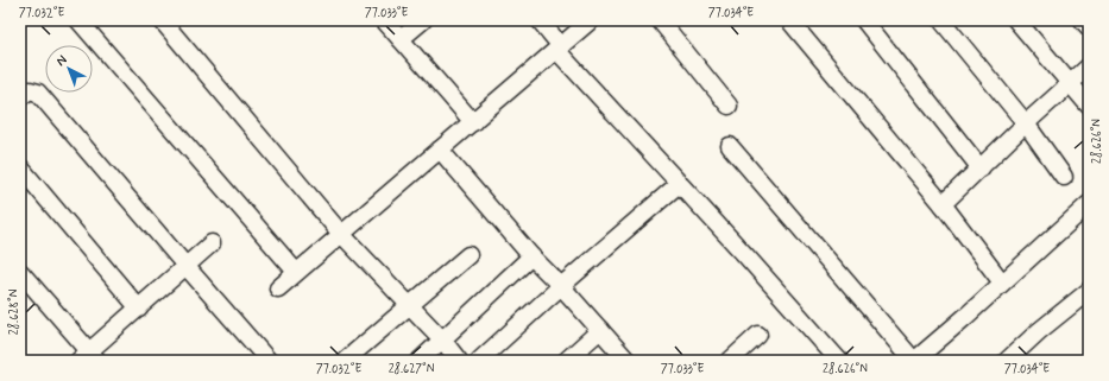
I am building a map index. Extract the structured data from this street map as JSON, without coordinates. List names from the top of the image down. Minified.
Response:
{"north":"top left","coordinates":["77.032°E","77.033°E","77.034°E","28.626°N","28.628°N","28.627°N"]}
